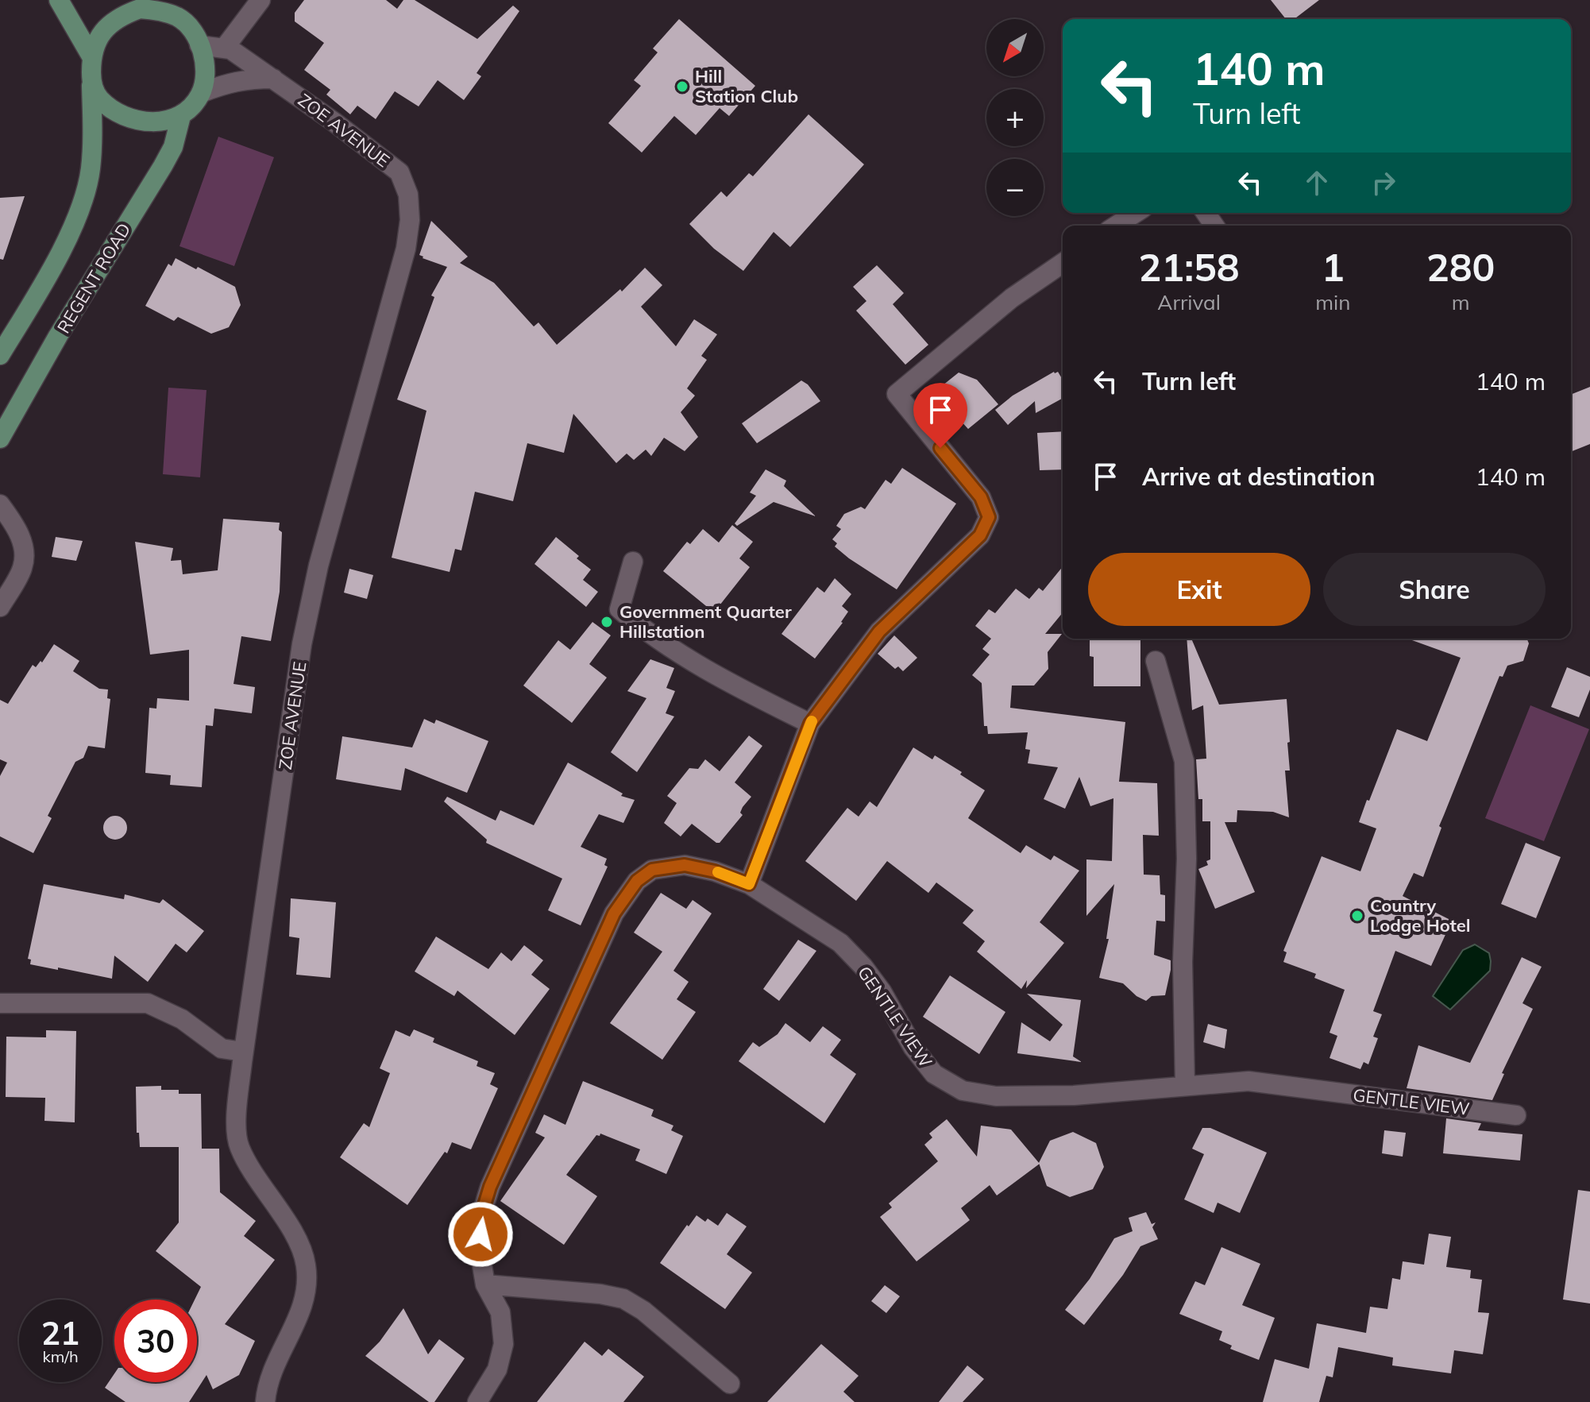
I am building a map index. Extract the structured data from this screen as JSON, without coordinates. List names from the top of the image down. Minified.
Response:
{"streets":{"main road":["REGENT ROAD"],"street":["ZOE AVENUE","GENTLE VIEW"]},"crossings":[["ZOE AVENUE","REGENT ROAD"]],"places":["Hill Station Club","Government Quarter Hillstation","Country Lodge Hotel"],"north":"bottom left","page":{"map_buttons":["+","−"],"turn":["140 m","Turn left"],"eta":["21:58","Arrival","1","min","280","m"],"list":[{"name":"Turn left","value":"140 m"},{"name":"Arrive at destination","value":"140 m"}],"buttons":["Exit","Share"],"speed":"21 km/h","limit":"30"}}
